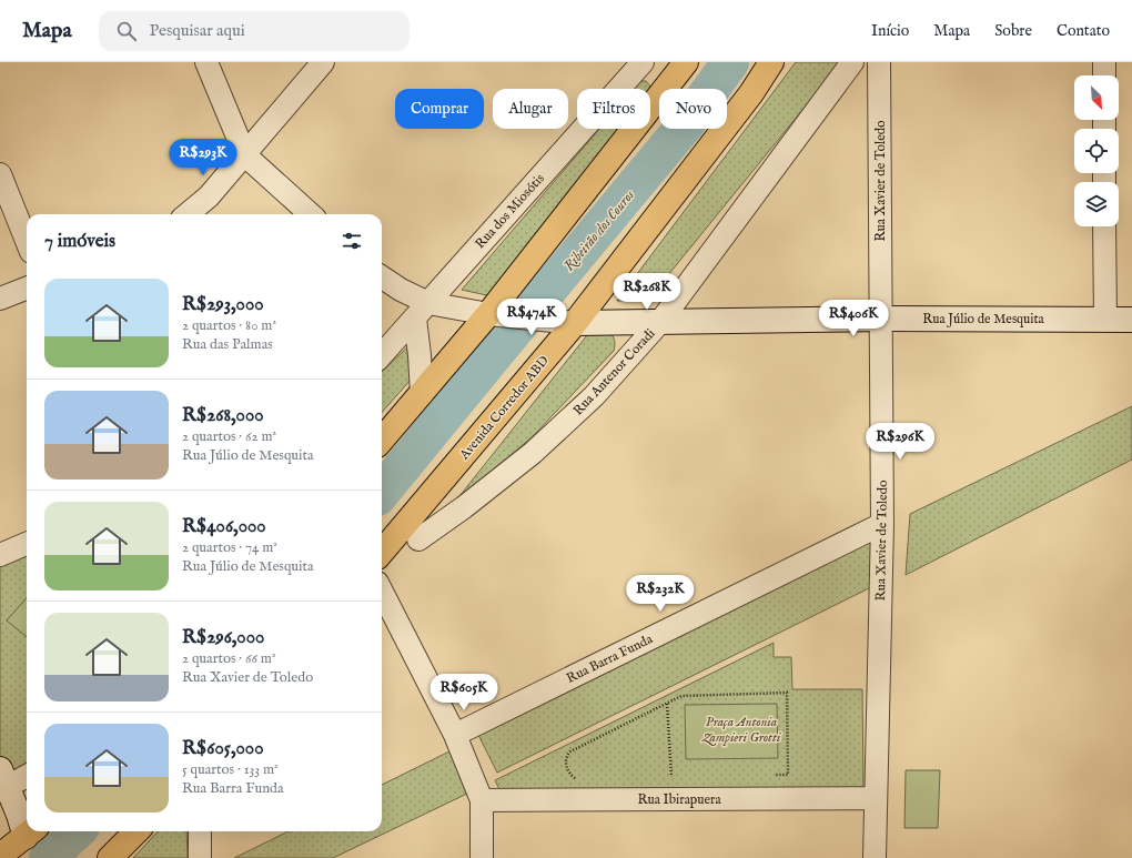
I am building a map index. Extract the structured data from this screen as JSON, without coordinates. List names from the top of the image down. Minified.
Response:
{"streets":{"highway":["Avenida Corredor ABD"],"street":["Rua Xavier de Toledo","Rua dos Miosótis","Rua Júlio de Mesquita","Rua Antenor Coradi","Rua Barra Funda","Rua Ibirapuera"]},"crossings":[["Rua Xavier de Toledo","Rua Júlio de Mesquita"],["Rua Xavier de Toledo","Rua Barra Funda"],["Rua Xavier de Toledo","Rua Ibirapuera"],["Rua dos Miosótis","Rua Júlio de Mesquita"],["Rua Júlio de Mesquita","Rua Antenor Coradi"],["Rua Júlio de Mesquita","Avenida Corredor ABD"]],"water":["Ribeirão dos Couros"],"parks":["Praça Antonia Zampieri Grotti"],"north":"bottom right","page":{"header":"Mapa","search":"Pesquisar aqui","nav":["Início","Mapa","Sobre","Contato"],"chip":["Comprar","Alugar","Filtros","Novo"],"price":["R$293K","R$268K","R$474K","R$406K","R$296K","R$232K","R$605K"],"heading":"7 imóveis","list":[{"name":"R$293,000","note":"2 quartos · 80 m² · Rua das Palmas"},{"name":"R$268,000","note":"2 quartos · 62 m² · Rua Júlio de Mesquita"},{"name":"R$406,000","note":"2 quartos · 74 m² · Rua Júlio de Mesquita"},{"name":"R$296,000","note":"2 quartos · 66 m² · Rua Xavier de Toledo"},{"name":"R$605,000","note":"5 quartos · 133 m² · Rua Barra Funda"}]}}
